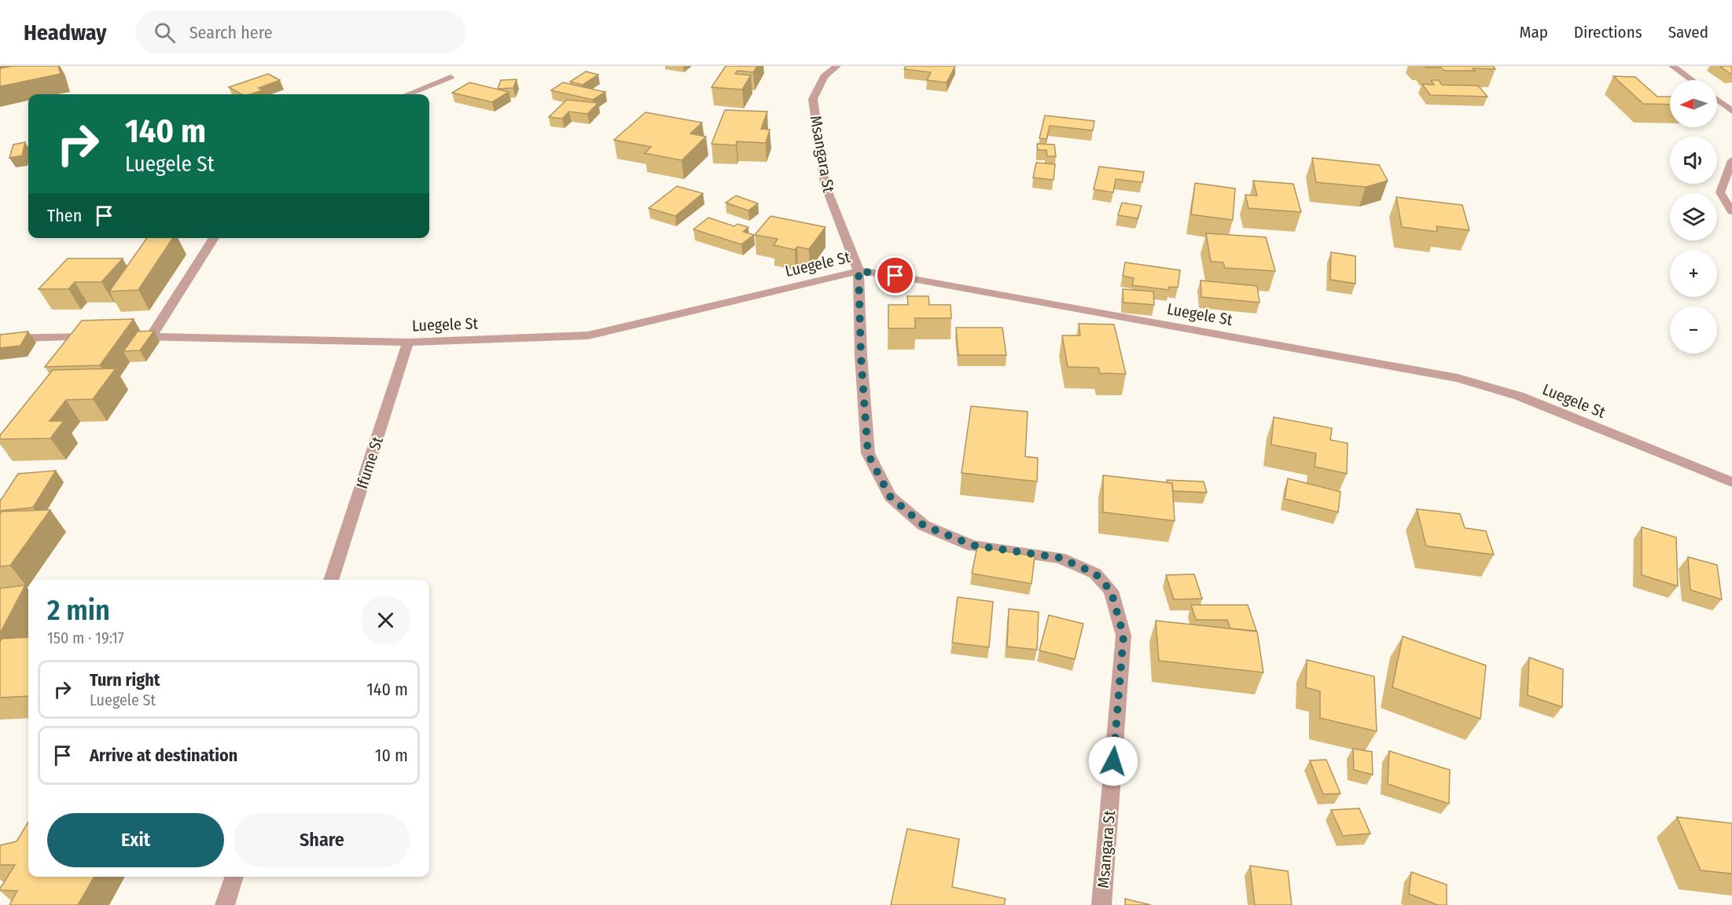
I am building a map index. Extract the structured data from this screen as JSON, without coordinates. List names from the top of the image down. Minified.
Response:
{"streets":{"street":["Msangara St","Luegele St","Ifume St"]},"crossings":[["Msangara St","Luegele St"],["Luegele St","Ifume St"]],"north":"left","page":{"header":"Headway","search":"Search here","nav":["Map","Directions","Saved"],"map_buttons":["+","−"],"turn":["140 m","Luegele St"],"then":"Then","heading":["2 min","150 m · 19:17"],"list":[{"name":"Turn right","note":"Luegele St","value":"140 m"},{"name":"Arrive at destination","value":"10 m"}],"buttons":["Exit","Share"]}}
